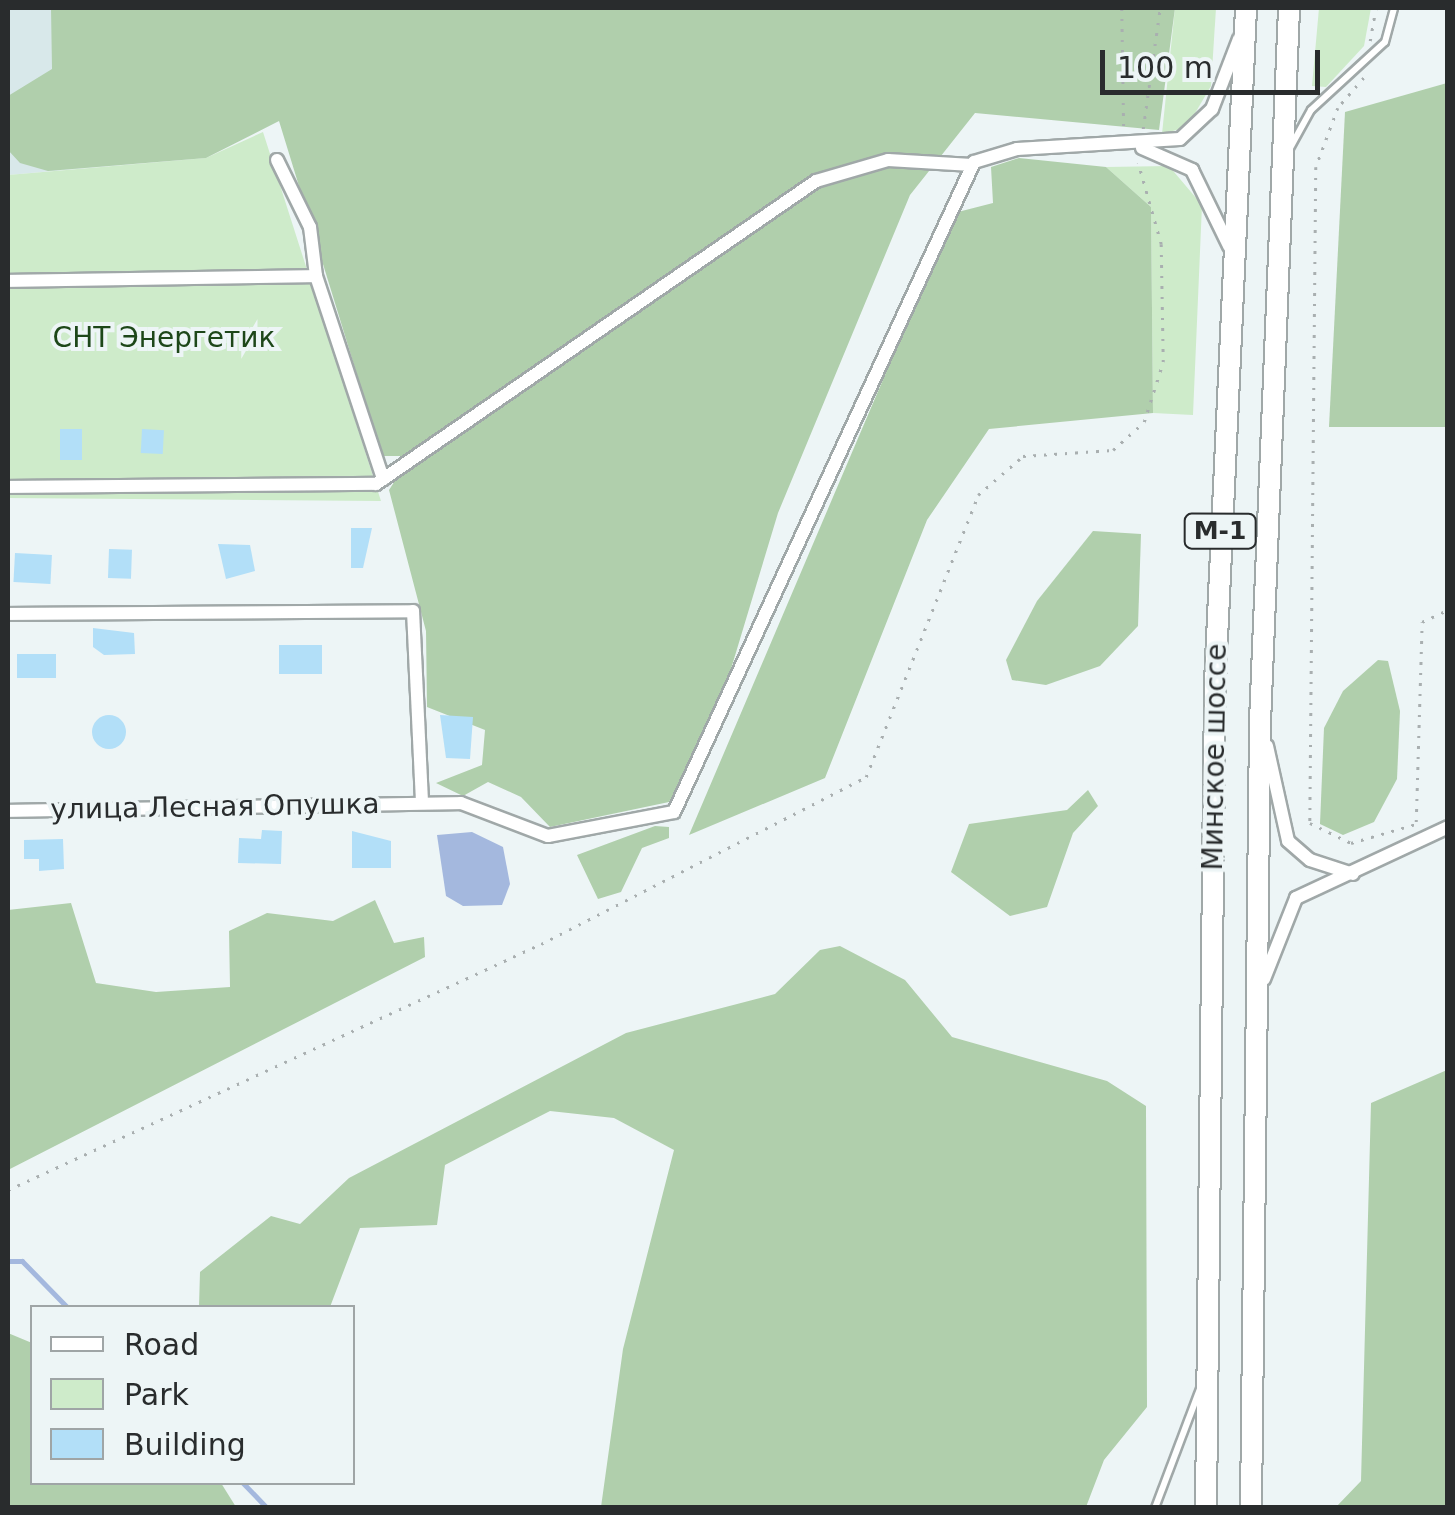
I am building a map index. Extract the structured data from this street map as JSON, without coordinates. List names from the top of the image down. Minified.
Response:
{"streets":{"highway":["М-1","Минское шоссе"],"street":["улица Лесная Опушка"]},"parks":["СНТ Энергетик"],"legend":["Road","Park","Building"],"scale_bar":"100 m"}
